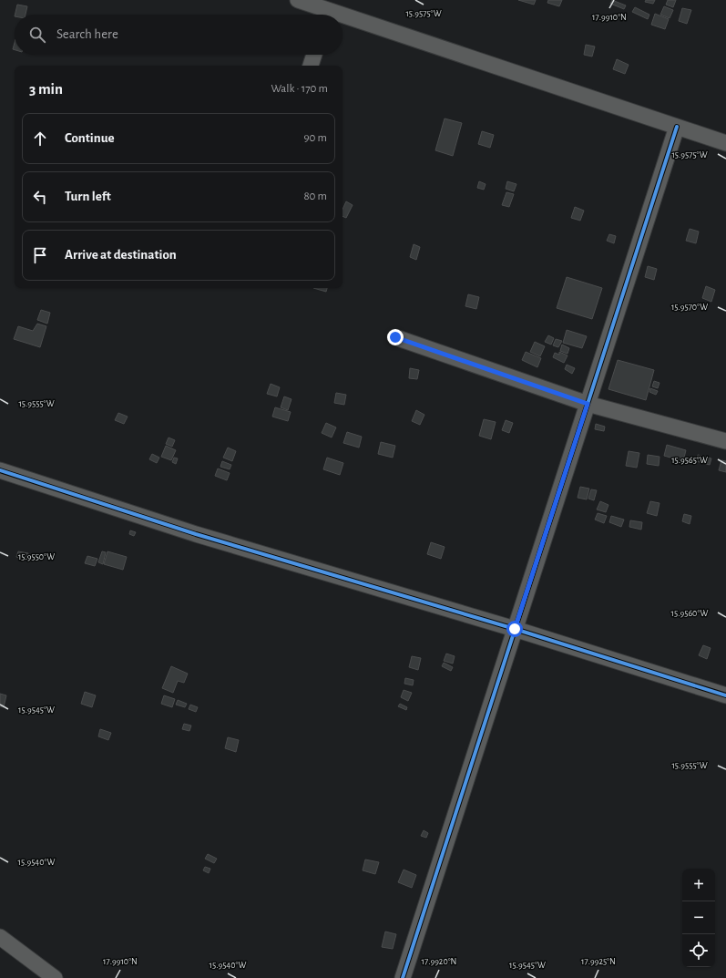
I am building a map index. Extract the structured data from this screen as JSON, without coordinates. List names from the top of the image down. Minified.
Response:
{"page":{"search":"Search here","heading":["3 min","Walk · 170 m"],"list":[["Continue","90 m"],["Turn left","80 m"],"Arrive at destination"],"map_buttons":["+","−"]},"coordinates":["15.9575°W","17.9910°N","15.9570°W","15.9555°W","15.9565°W","15.9550°W","15.9560°W","15.9545°W","15.9540°W","17.9920°N","17.9925°N"]}
